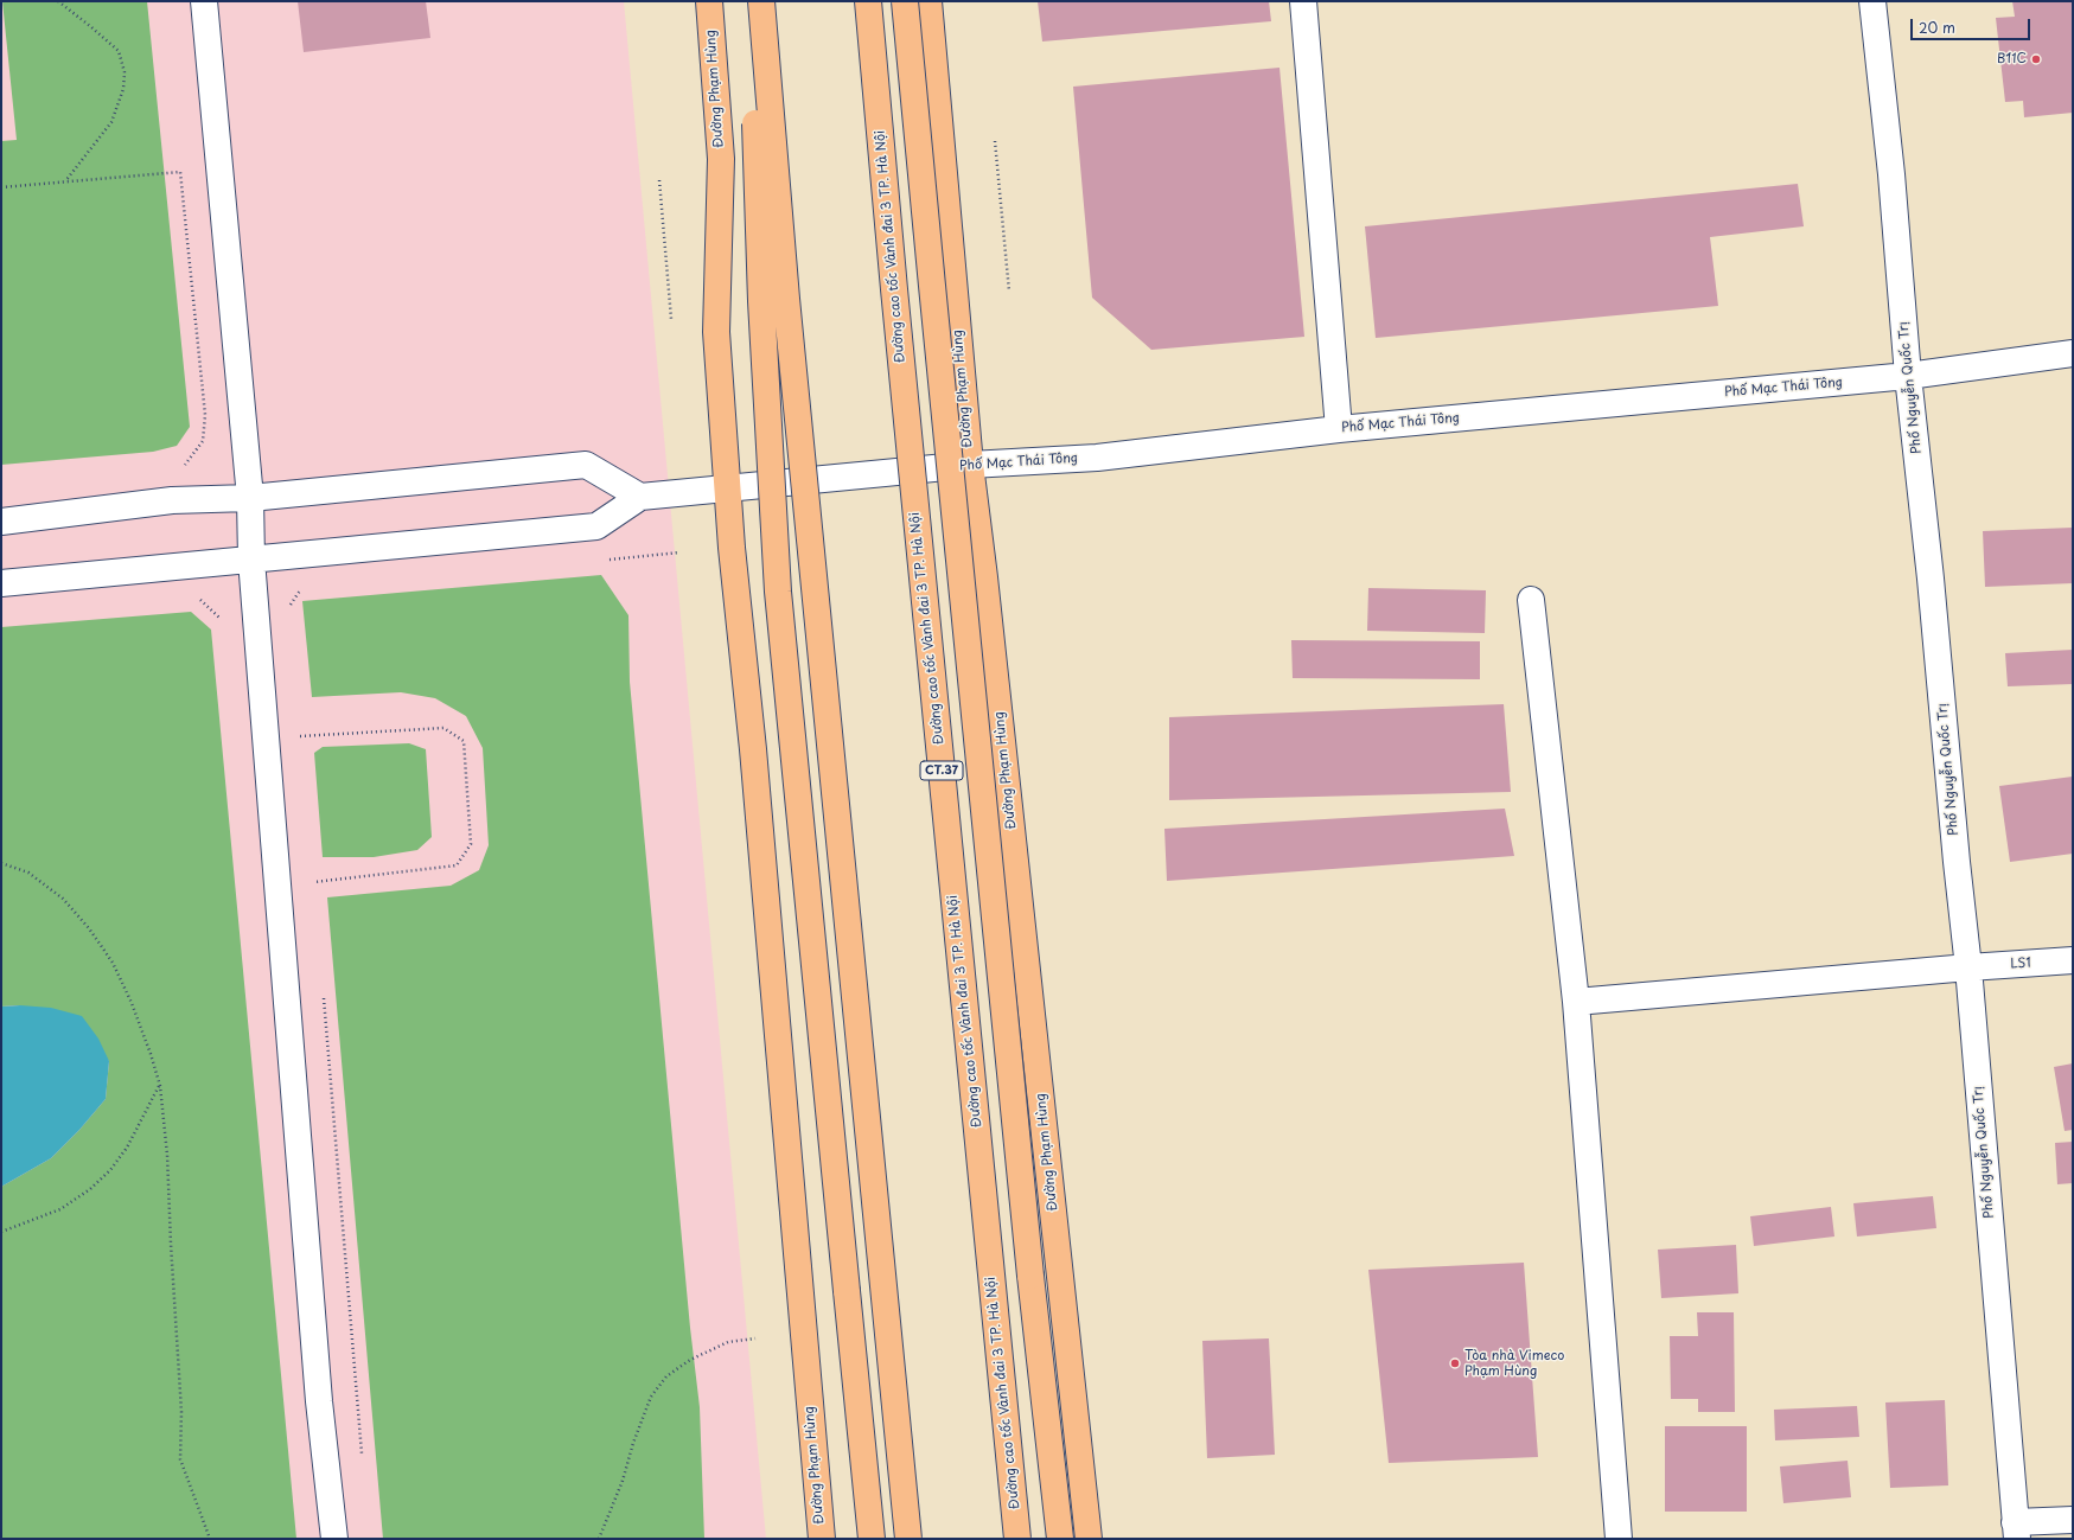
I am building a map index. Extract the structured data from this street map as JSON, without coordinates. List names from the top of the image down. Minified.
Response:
{"streets":{"main road":["Đường Phạm Hùng","Đường cao tốc Vành đai 3 TP. Hà Nội","CT.37"],"street":["Phố Mạc Thái Tông","Phố Nguyễn Quốc Trị","LS1"]},"crossings":[["Đường Phạm Hùng","Phố Mạc Thái Tông"],["Phố Mạc Thái Tông","Phố Nguyễn Quốc Trị"],["Phố Nguyễn Quốc Trị","LS1"]],"places":["B11C","Tòa nhà Vimeco Phạm Hùng"],"scale_bar":"20 m"}
